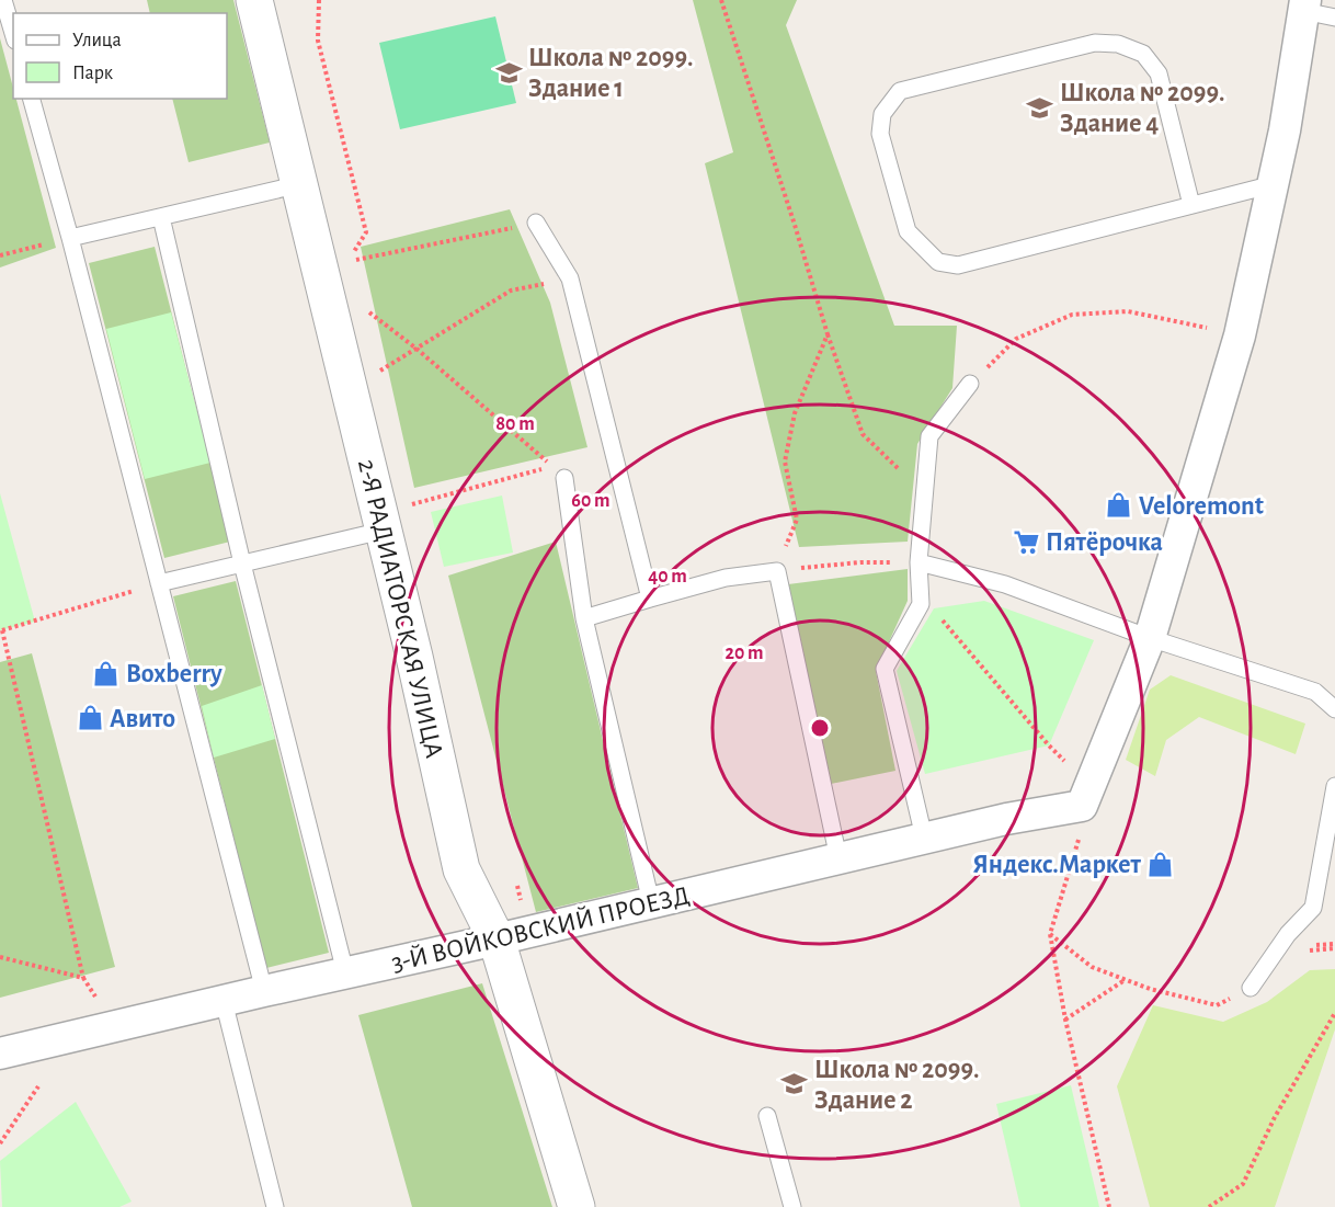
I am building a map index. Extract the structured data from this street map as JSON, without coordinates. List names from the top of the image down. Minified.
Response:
{"streets":{"street":["2-Я РАДИАТОРСКАЯ УЛИЦА","3-Й ВОЙКОВСКИЙ ПРОЕЗД"]},"crossings":[["2-Я РАДИАТОРСКАЯ УЛИЦА","3-Й ВОЙКОВСКИЙ ПРОЕЗД"]],"places":{"school or university":["Школа № 2099. Здание 1","Школа № 2099. Здание 4","Школа № 2099. Здание 2"],"shop":["Veloremont","Boxberry","Авито","Яндекс.Маркет"],"supermarket":["Пятёрочка"]},"legend":["Улица","Парк"],"rings":["80 m","60 m","40 m","20 m"]}
